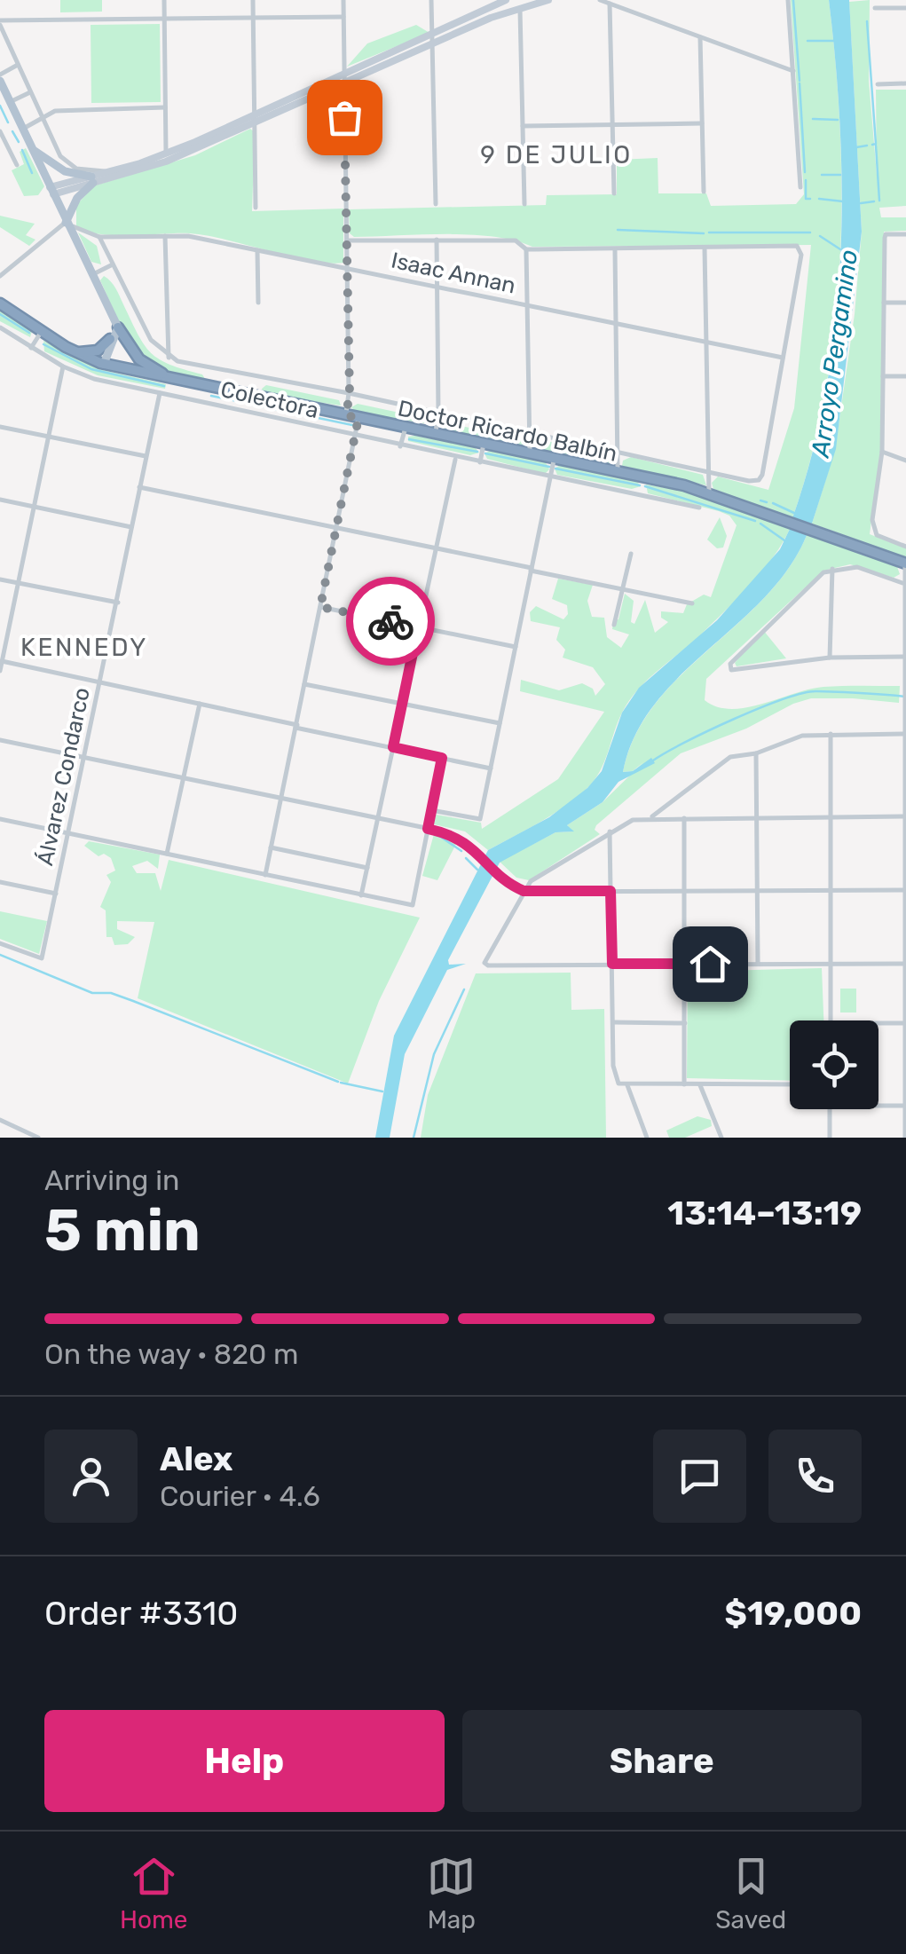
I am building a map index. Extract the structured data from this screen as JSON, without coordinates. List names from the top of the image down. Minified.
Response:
{"streets":{"highway":["Doctor Ricardo Balbín"],"street":["Isaac Annan","Colectora","Álvarez Condarco"]},"crossings":[["Isaac Annan","Colectora"],["Colectora","Álvarez Condarco"]],"districts":["9 DE JULIO","KENNEDY"],"water":["Arroyo Pergamino"],"page":{"heading":["5 min","Arriving in","13:14–13:19"],"panel":["Alex","Courier · 4.6","Order #3310","$19,000"],"bar":"On the way · 820 m","buttons":["Help","Share"],"tabs":["Home","Map","Saved"]}}
